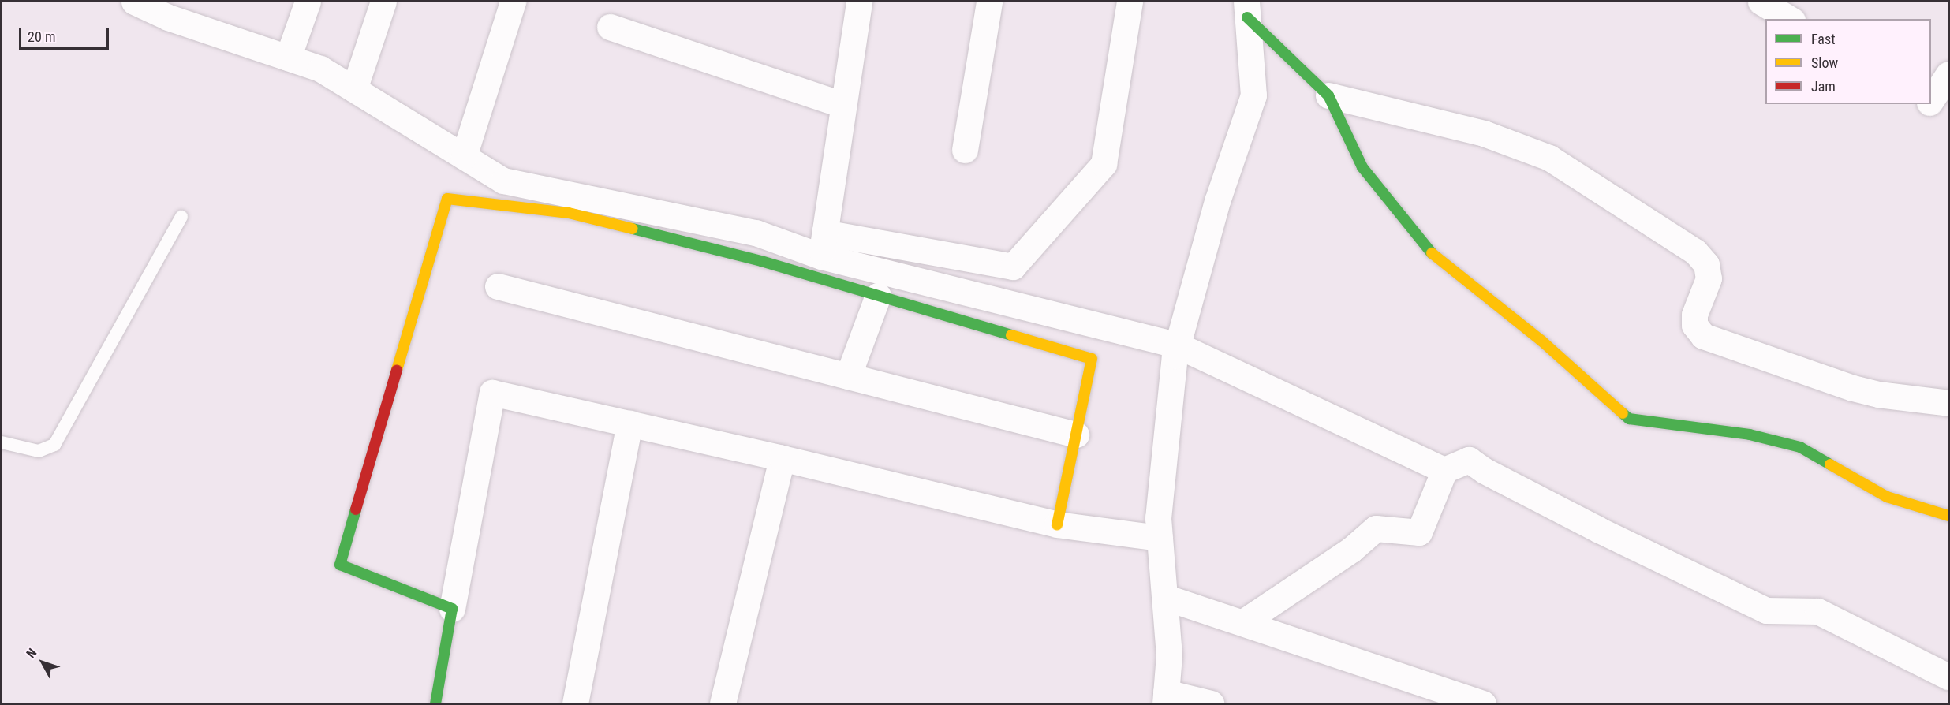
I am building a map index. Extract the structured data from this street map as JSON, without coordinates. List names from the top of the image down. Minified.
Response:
{"legend":["Fast","Slow","Jam"],"scale_bar":"20 m","north":"top left"}
